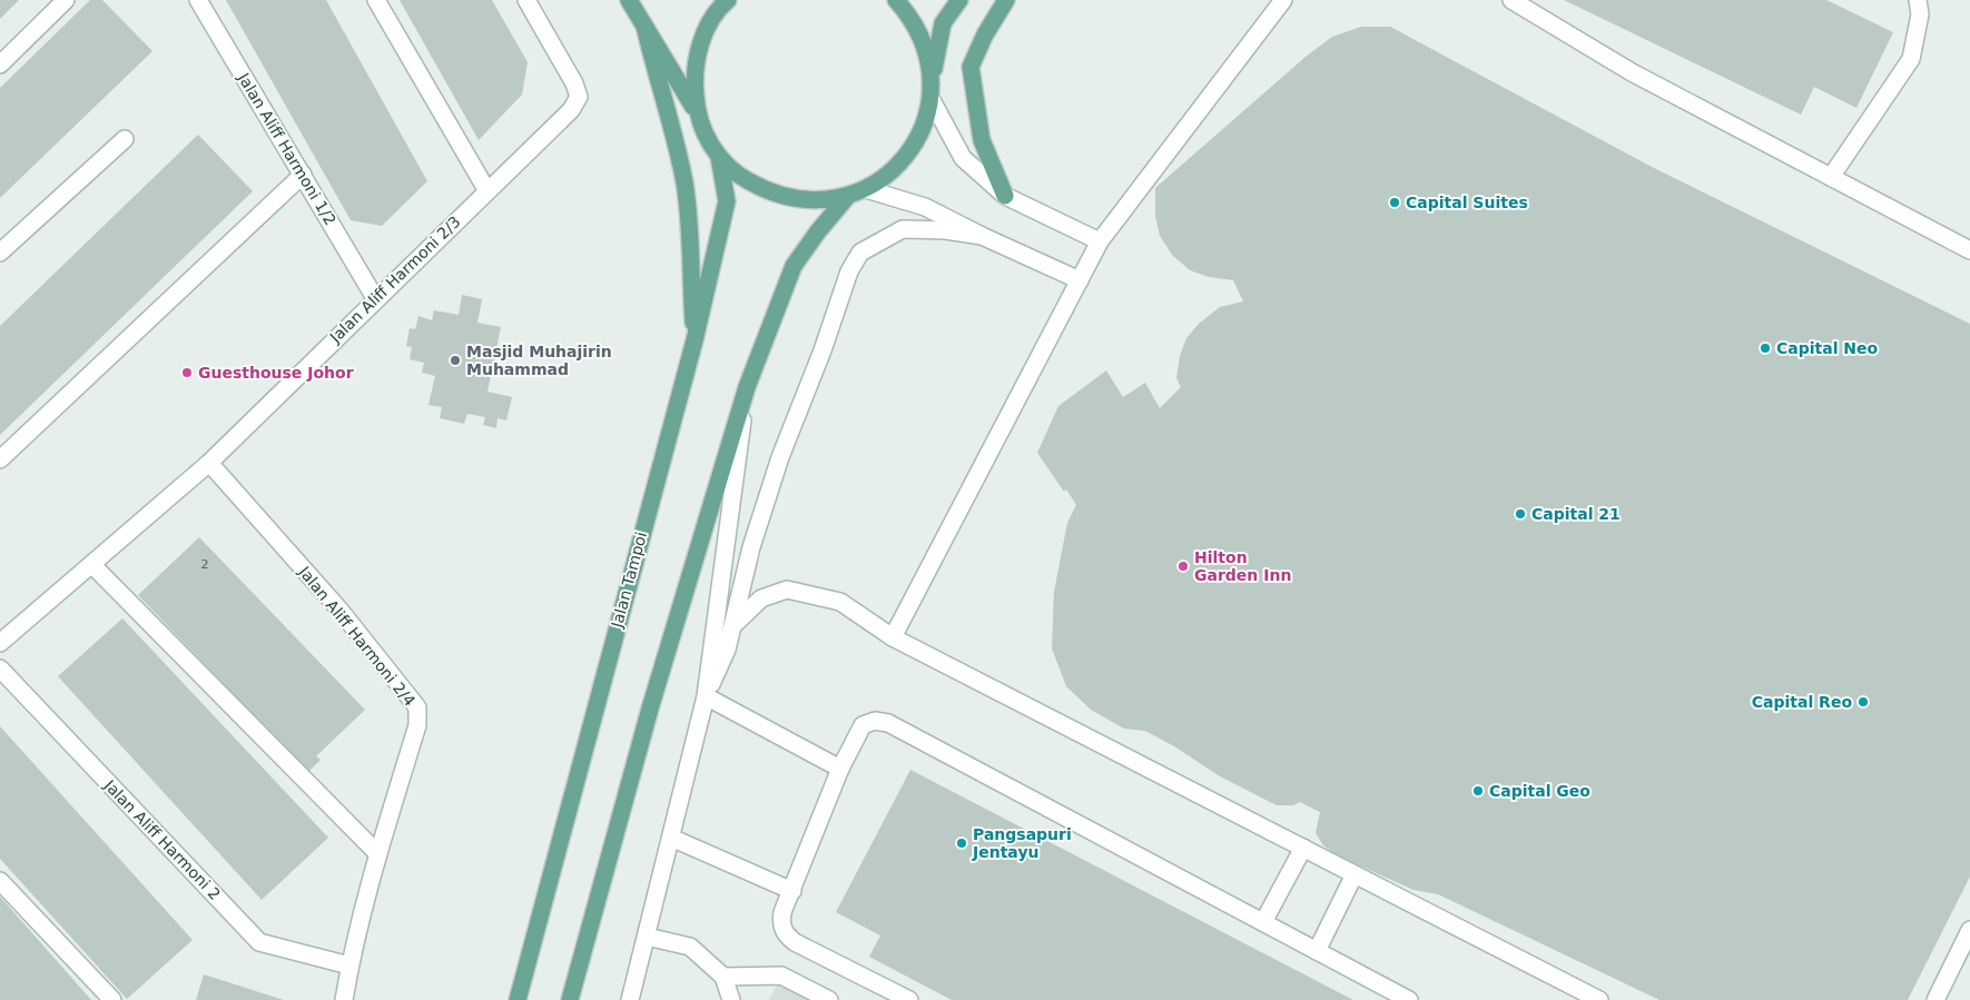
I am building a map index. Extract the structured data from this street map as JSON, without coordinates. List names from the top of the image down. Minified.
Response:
{"streets":{"main road":["Jalan Tampoi"],"street":["Jalan Aliff Harmoni 1/2","Jalan Aliff Harmoni 2/3","Jalan Aliff Harmoni 2/4","Jalan Aliff Harmoni 2"]},"crossings":[["Jalan Aliff Harmoni 1/2","Jalan Aliff Harmoni 2/3"],["Jalan Aliff Harmoni 2/3","Jalan Aliff Harmoni 2/4"],["Jalan Aliff Harmoni 2/4","Jalan Aliff Harmoni 2"]],"places":["Capital Suites","Capital Neo","Masjid Muhajirin Muhammad","Guesthouse Johor","Capital 21","Hilton Garden Inn","Capital Reo","Capital Geo","Pangsapuri Jentayu"],"house_numbers":["2"]}
